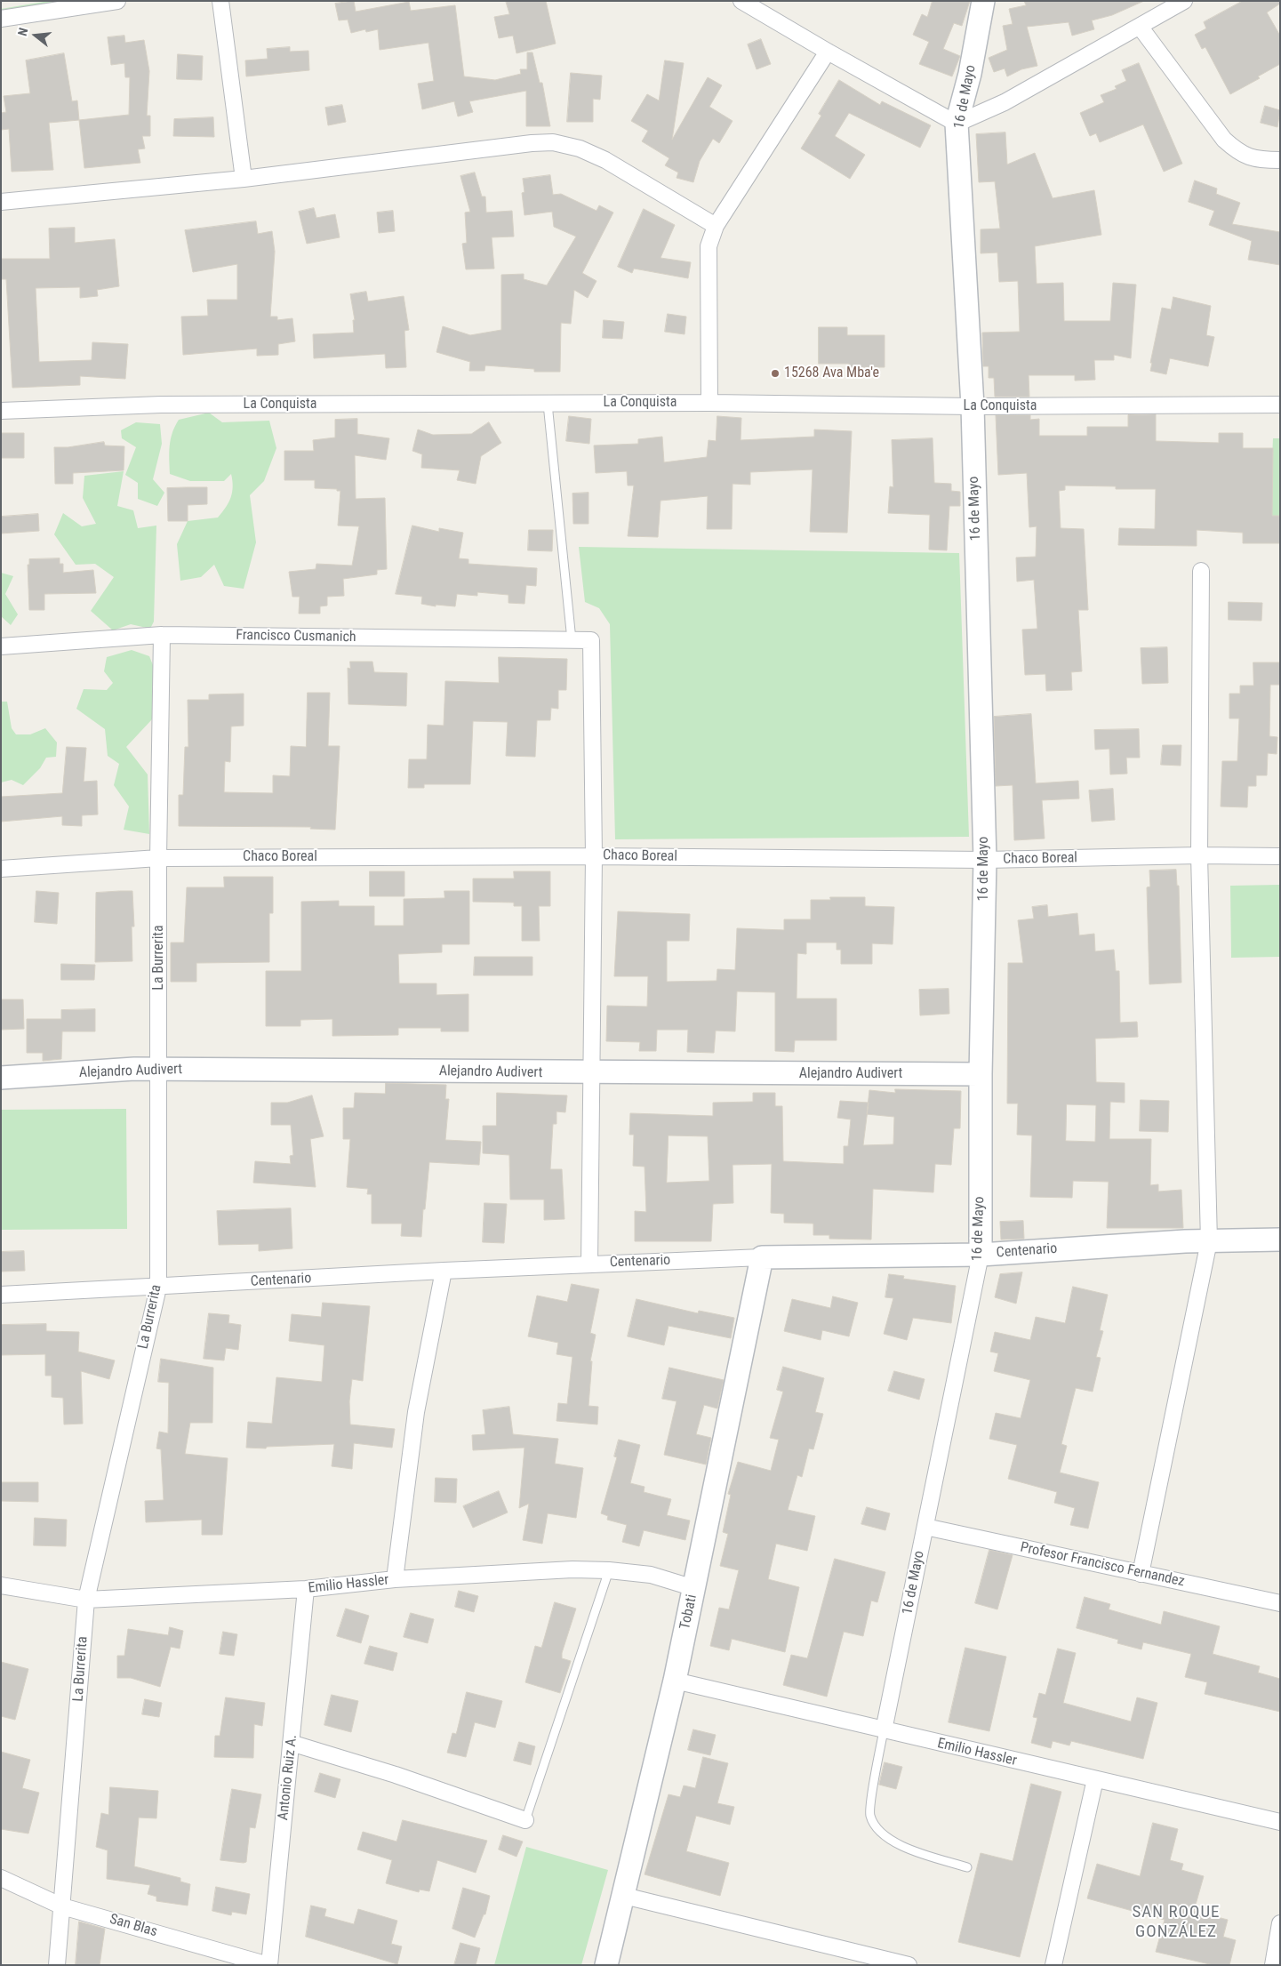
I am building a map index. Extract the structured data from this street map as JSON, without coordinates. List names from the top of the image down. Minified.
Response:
{"streets":{"street":["16 de Mayo","La Conquista","Francisco Cusmanich","Chaco Boreal","La Burrerita","Alejandro Audivert","Centenario","Profesor Francisco Fernandez","Emilio Hassler","Tobati","Antonio Ruiz A.","San Blas"]},"crossings":[["16 de Mayo","La Conquista"],["16 de Mayo","Chaco Boreal"],["16 de Mayo","Alejandro Audivert"],["16 de Mayo","Centenario"],["16 de Mayo","Profesor Francisco Fernandez"],["16 de Mayo","Emilio Hassler"],["Francisco Cusmanich","Chaco Boreal"],["Francisco Cusmanich","La Burrerita"],["Chaco Boreal","La Burrerita"],["La Burrerita","Alejandro Audivert"],["La Burrerita","Centenario"],["La Burrerita","Emilio Hassler"],["La Burrerita","San Blas"],["Centenario","Tobati"],["Emilio Hassler","Tobati"],["Emilio Hassler","Antonio Ruiz A."],["Antonio Ruiz A.","San Blas"]],"districts":["SAN ROQUE GONZÁLEZ"],"places":["15268 Ava Mba'e"],"north":"left"}
